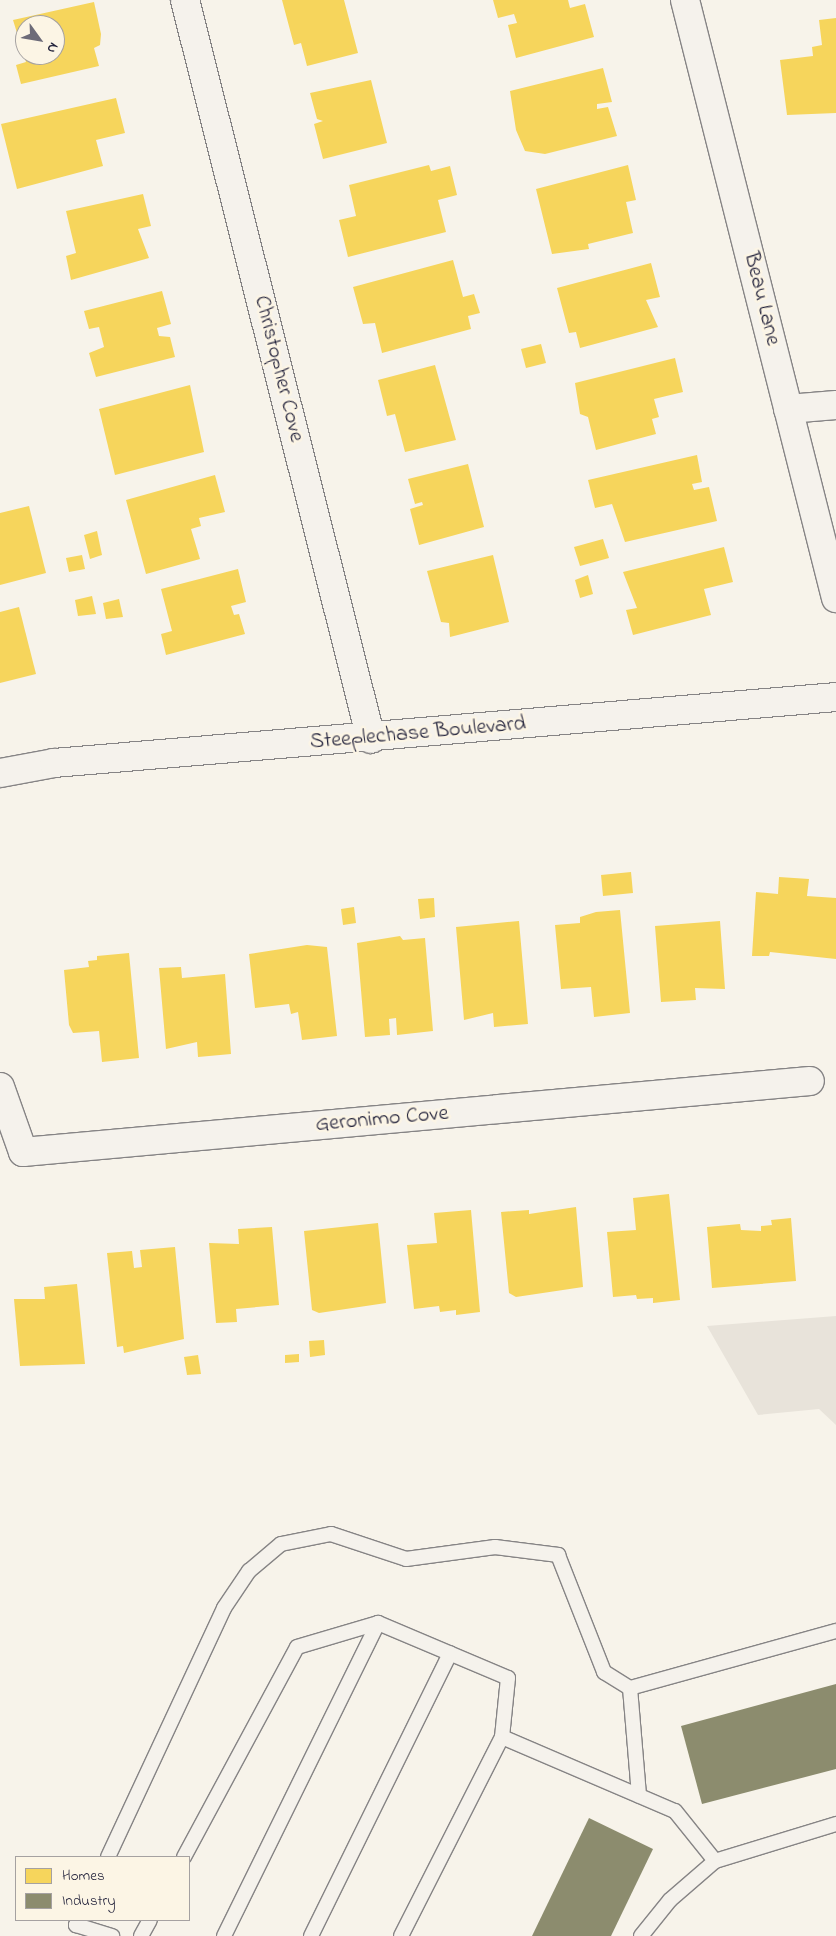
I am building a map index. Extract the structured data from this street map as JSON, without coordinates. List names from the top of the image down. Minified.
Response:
{"streets":{"street":["Beau Lane","Christopher Cove","Steeplechase Boulevard","Geronimo Cove"]},"crossings":[["Christopher Cove","Steeplechase Boulevard"]],"legend":["Homes","Industry"],"north":"bottom right"}
